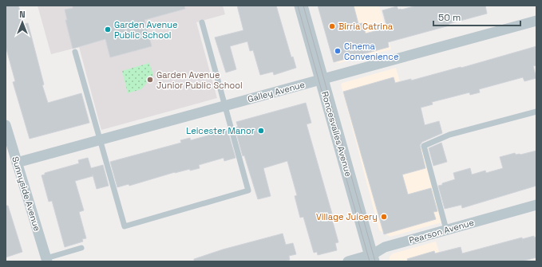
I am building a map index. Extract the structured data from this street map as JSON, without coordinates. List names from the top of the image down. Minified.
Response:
{"streets":{"street":["Galley Avenue","Roncesvalles Avenue","Sunnyside Avenue","Pearson Avenue"]},"crossings":[["Galley Avenue","Roncesvalles Avenue"],["Galley Avenue","Sunnyside Avenue"],["Roncesvalles Avenue","Pearson Avenue"]],"places":["Birria Catrina","Garden Avenue Public School","Cinema Convenience","Garden Avenue Junior Public School","Leicester Manor","Village Juicery"],"scale_bar":"50 m","north":"top"}
